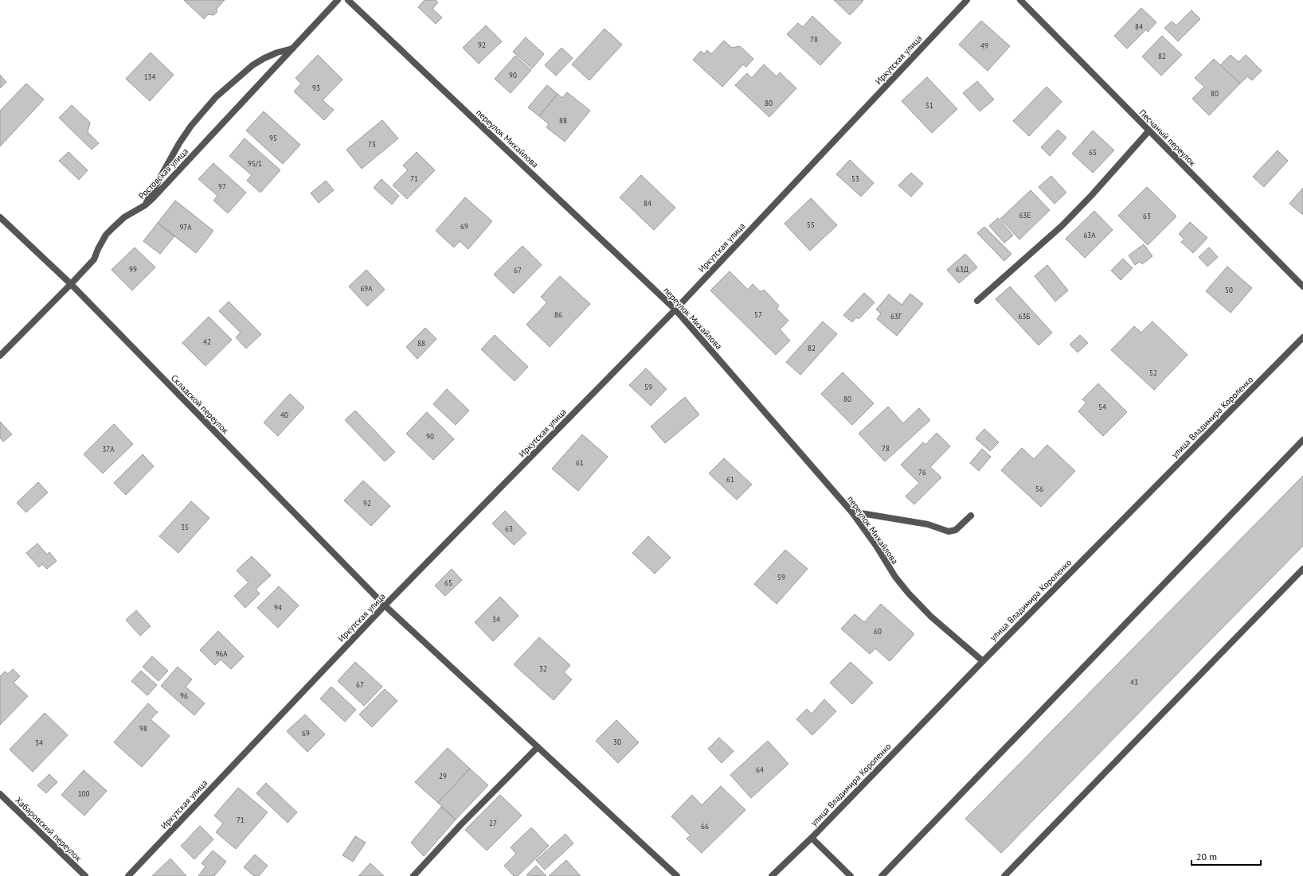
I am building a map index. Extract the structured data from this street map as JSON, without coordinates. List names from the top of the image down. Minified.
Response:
{"streets":{"street":["Иркутская улица","Песчаный переулок","переулок Михайлова","Ростовская улица","Складской переулок","улица Владимира Короленко","Хабаровский переулок"]},"crossings":[["Иркутская улица","переулок Михайлова"],["Иркутская улица","Складской переулок"],["переулок Михайлова","улица Владимира Короленко"],["Ростовская улица","Складской переулок"]],"house_numbers":["84","78","92","49","82","90","134","93","80","80","51","88","95","73","65","95/1","71","53","97","84","63Е","63","55","69","97А","63А","99","63Д","67","69А","50","86","57","63Г","63Б","42","88","82","52","59","80","54","40","90","78","37А","61","76","61","56","92","35","63","59","65","94","34","60","96А","32","43","67","96","98","69","30","34","64","29","100","71","27","66"],"scale_bar":"20 m"}
